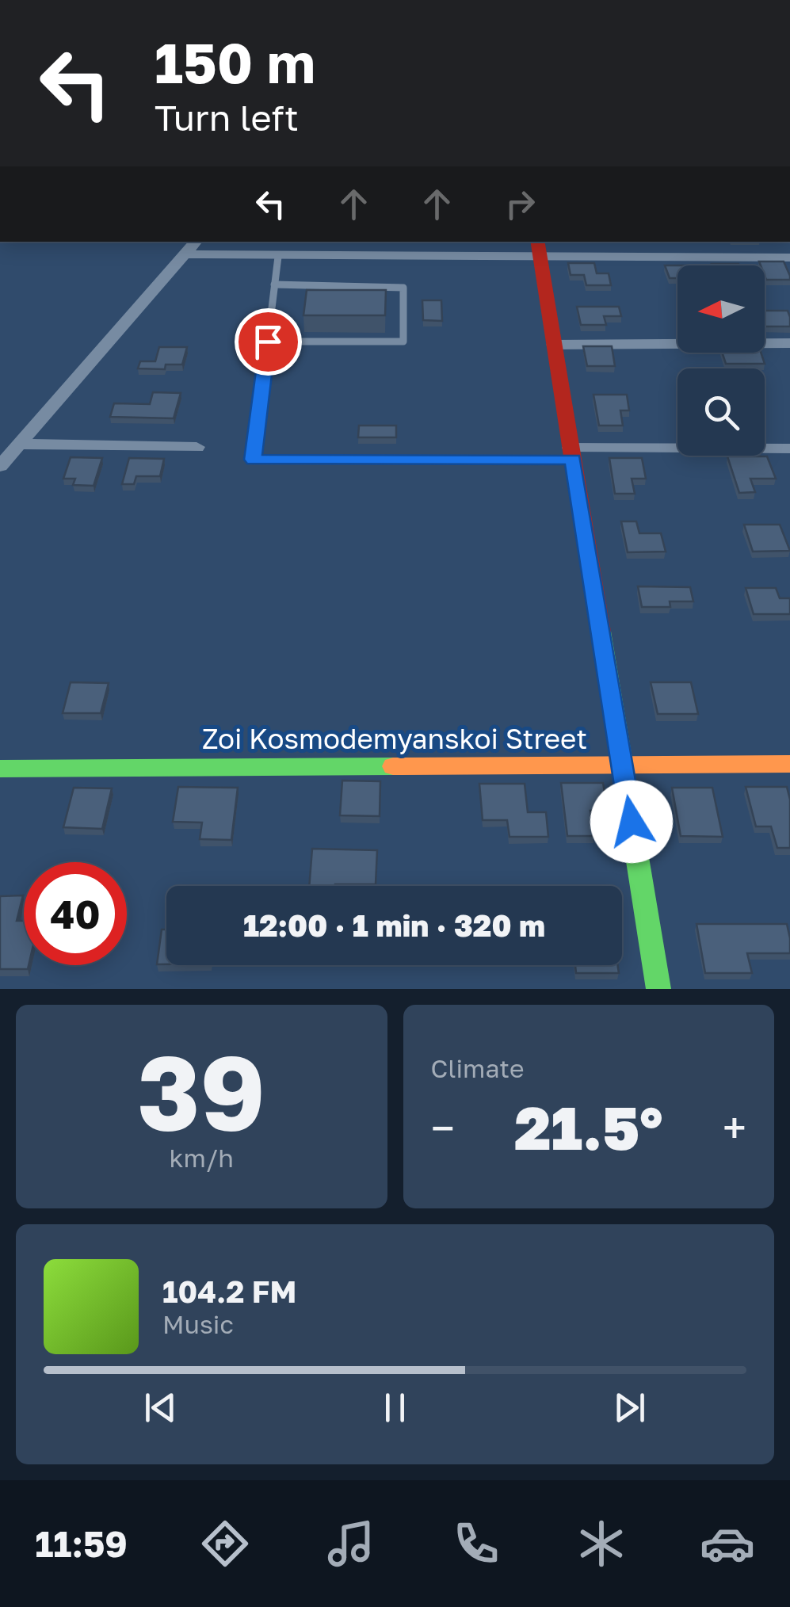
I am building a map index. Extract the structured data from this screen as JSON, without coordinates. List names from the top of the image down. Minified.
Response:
{"streets":{"street":["Zoi Kosmodemyanskoi Street"]},"north":"left","page":{"turn":["150 m","Turn left"],"limit":"40","trip":"12:00 · 1 min · 320 m","tile":[["39","km/h"],"Climate"],"heat":["−","21.5°","+"],"song":["104.2 FM","Music"],"tabs":"11:59"}}
